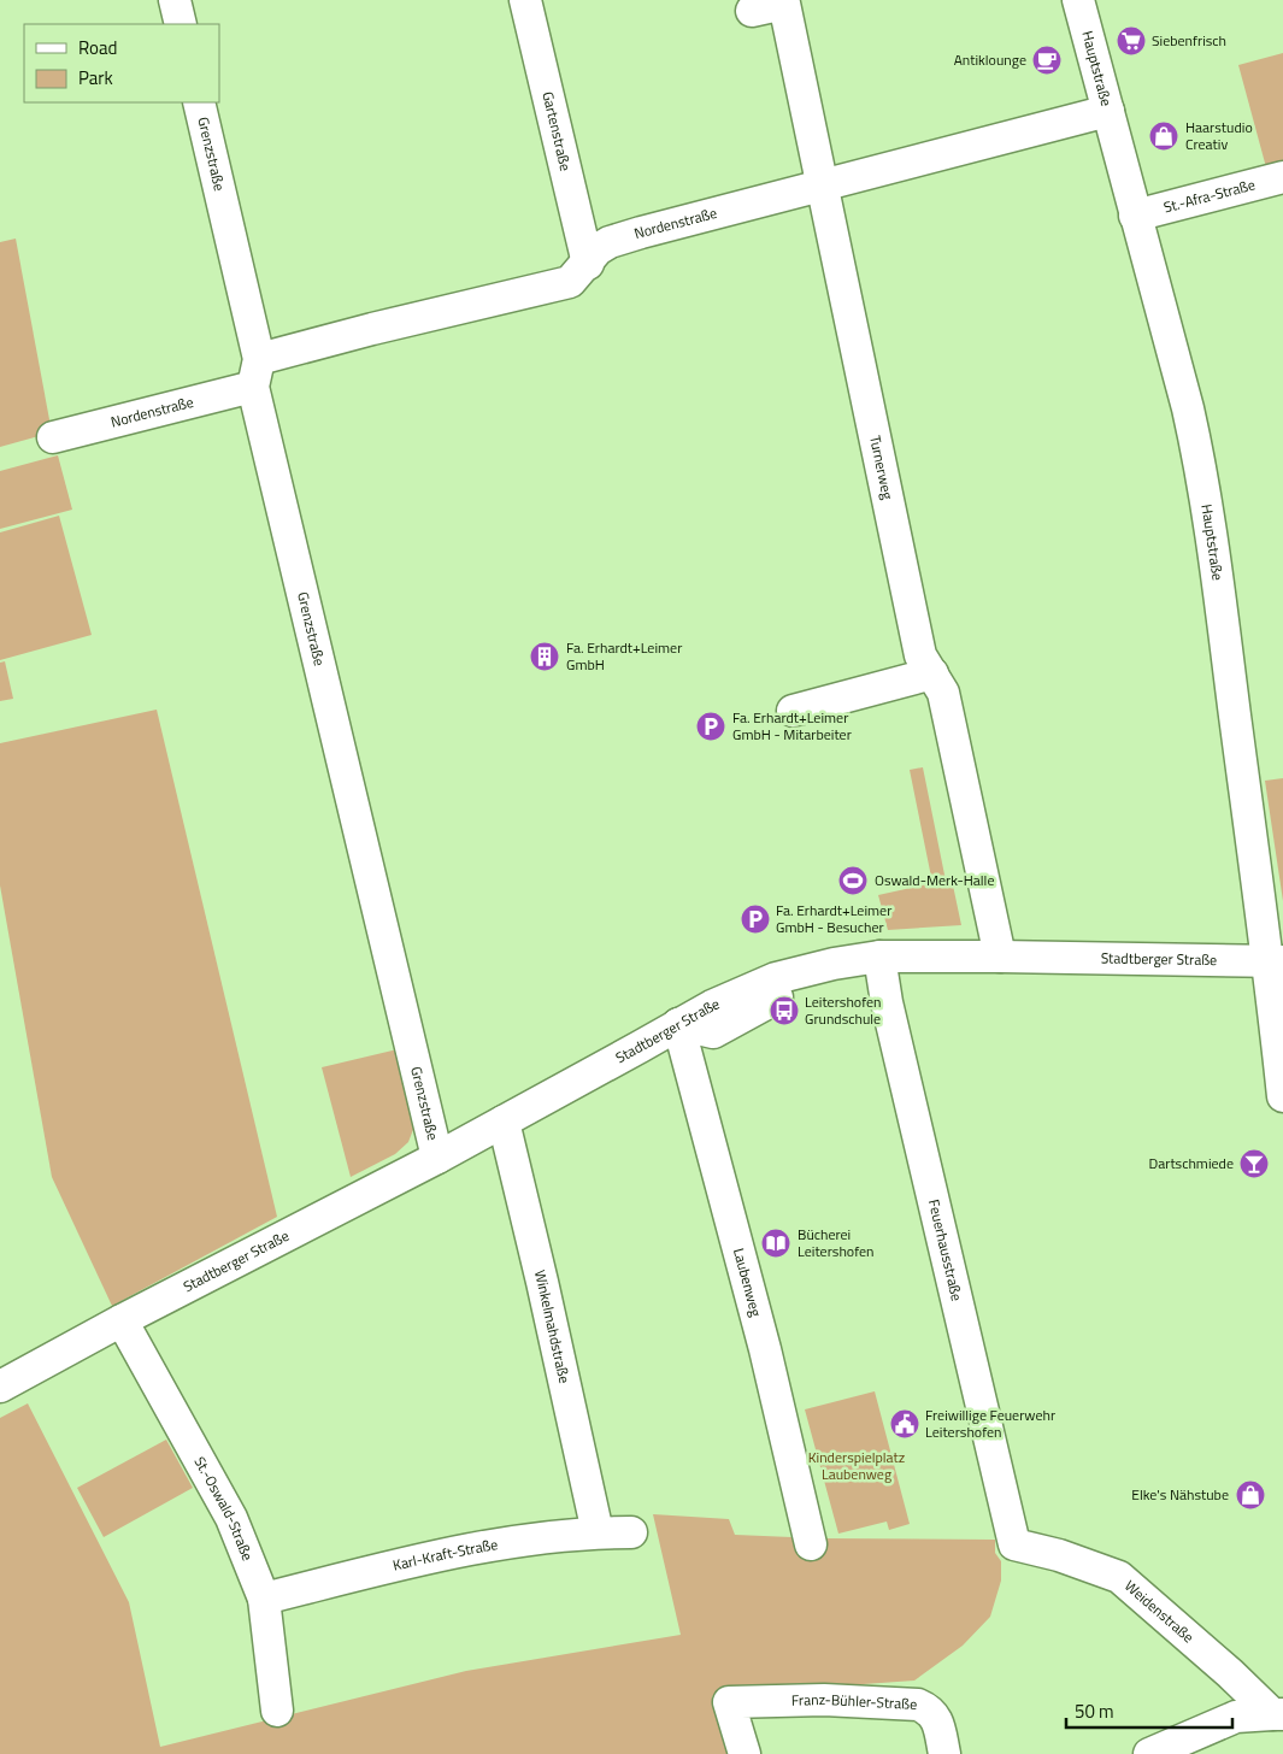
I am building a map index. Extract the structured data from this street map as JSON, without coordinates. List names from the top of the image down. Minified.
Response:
{"streets":{"street":["Hauptstraße","Gartenstraße","Grenzstraße","St.-Afra-Straße","Nordenstraße","Turnerweg","Stadtberger Straße","Feuerhausstraße","Laubenweg","Winkelmahdstraße","St.-Oswald-Straße","Karl-Kraft-Straße","Weidenstraße","Franz-Bühler-Straße"]},"crossings":[["Hauptstraße","St.-Afra-Straße"],["Hauptstraße","Nordenstraße"],["Hauptstraße","Stadtberger Straße"],["Gartenstraße","Nordenstraße"],["Grenzstraße","Nordenstraße"],["Grenzstraße","Stadtberger Straße"],["Nordenstraße","Turnerweg"],["Turnerweg","Stadtberger Straße"],["Stadtberger Straße","Feuerhausstraße"],["Stadtberger Straße","Laubenweg"],["Stadtberger Straße","Winkelmahdstraße"],["Stadtberger Straße","St.-Oswald-Straße"],["Feuerhausstraße","Weidenstraße"],["Winkelmahdstraße","Karl-Kraft-Straße"],["St.-Oswald-Straße","Karl-Kraft-Straße"]],"parks":["Kinderspielplatz Laubenweg"],"places":{"supermarket":["Siebenfrisch"],"cafe":["Antiklounge"],"shop":["Haarstudio Creativ","Elke's Nähstube"],"building":["Fa. Erhardt+Leimer GmbH"],"parking":["Fa. Erhardt+Leimer GmbH - Mitarbeiter","Fa. Erhardt+Leimer GmbH - Besucher"],"sports":["Oswald-Merk-Halle"],"bus stop":["Leitershofen Grundschule"],"bar":["Dartschmiede"],"library":["Bücherei Leitershofen"],"public building":["Freiwillige Feuerwehr Leitershofen"]},"legend":["Road","Park"],"scale_bar":"50 m"}
